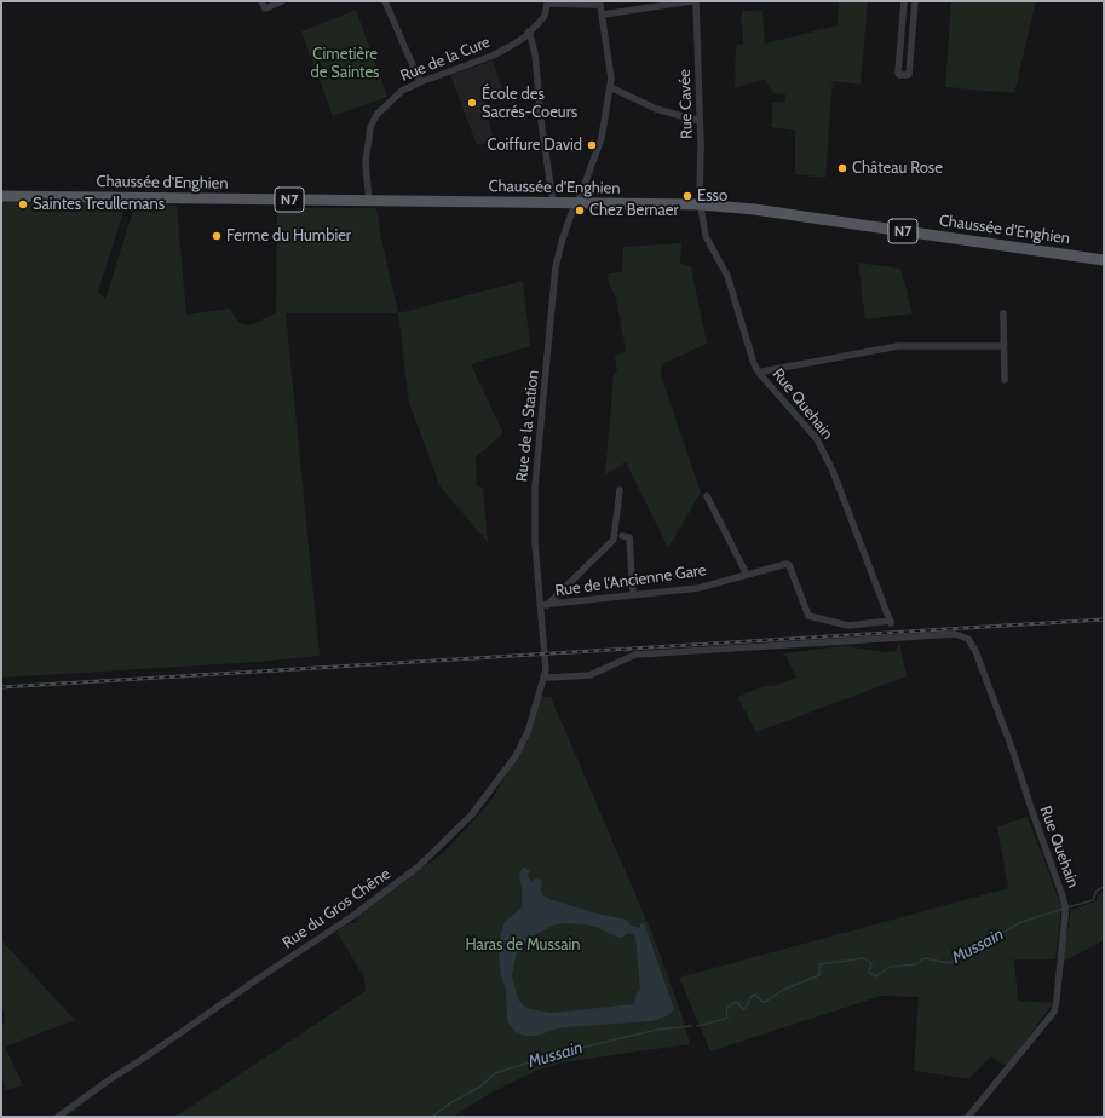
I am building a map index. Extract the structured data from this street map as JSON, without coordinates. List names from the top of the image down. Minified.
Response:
{"streets":{"main road":["Chaussée d'Enghien","N7"],"street":["Rue de la Cure","Rue Cavée","Rue Quehain","Rue de la Station","Rue de l'Ancienne Gare","Rue du Gros Chêne"]},"crossings":[["Rue de la Cure","Chaussée d'Enghien"],["Rue Cavée","Chaussée d'Enghien"],["Rue Cavée","Rue Quehain"],["Chaussée d'Enghien","Rue Quehain"],["Chaussée d'Enghien","Rue de la Station"],["Rue Quehain","Rue de l'Ancienne Gare"],["Rue Quehain","Rue du Gros Chêne"],["Rue de la Station","Rue de l'Ancienne Gare"],["Rue de la Station","Rue du Gros Chêne"]],"water":["Mussain"],"parks":["Cimetière de Saintes","Haras de Mussain"],"places":["École des Sacrés-Coeurs","Coiffure David","Château Rose","Esso","Saintes Treullemans","Chez Bernaer","Ferme du Humbier"]}
